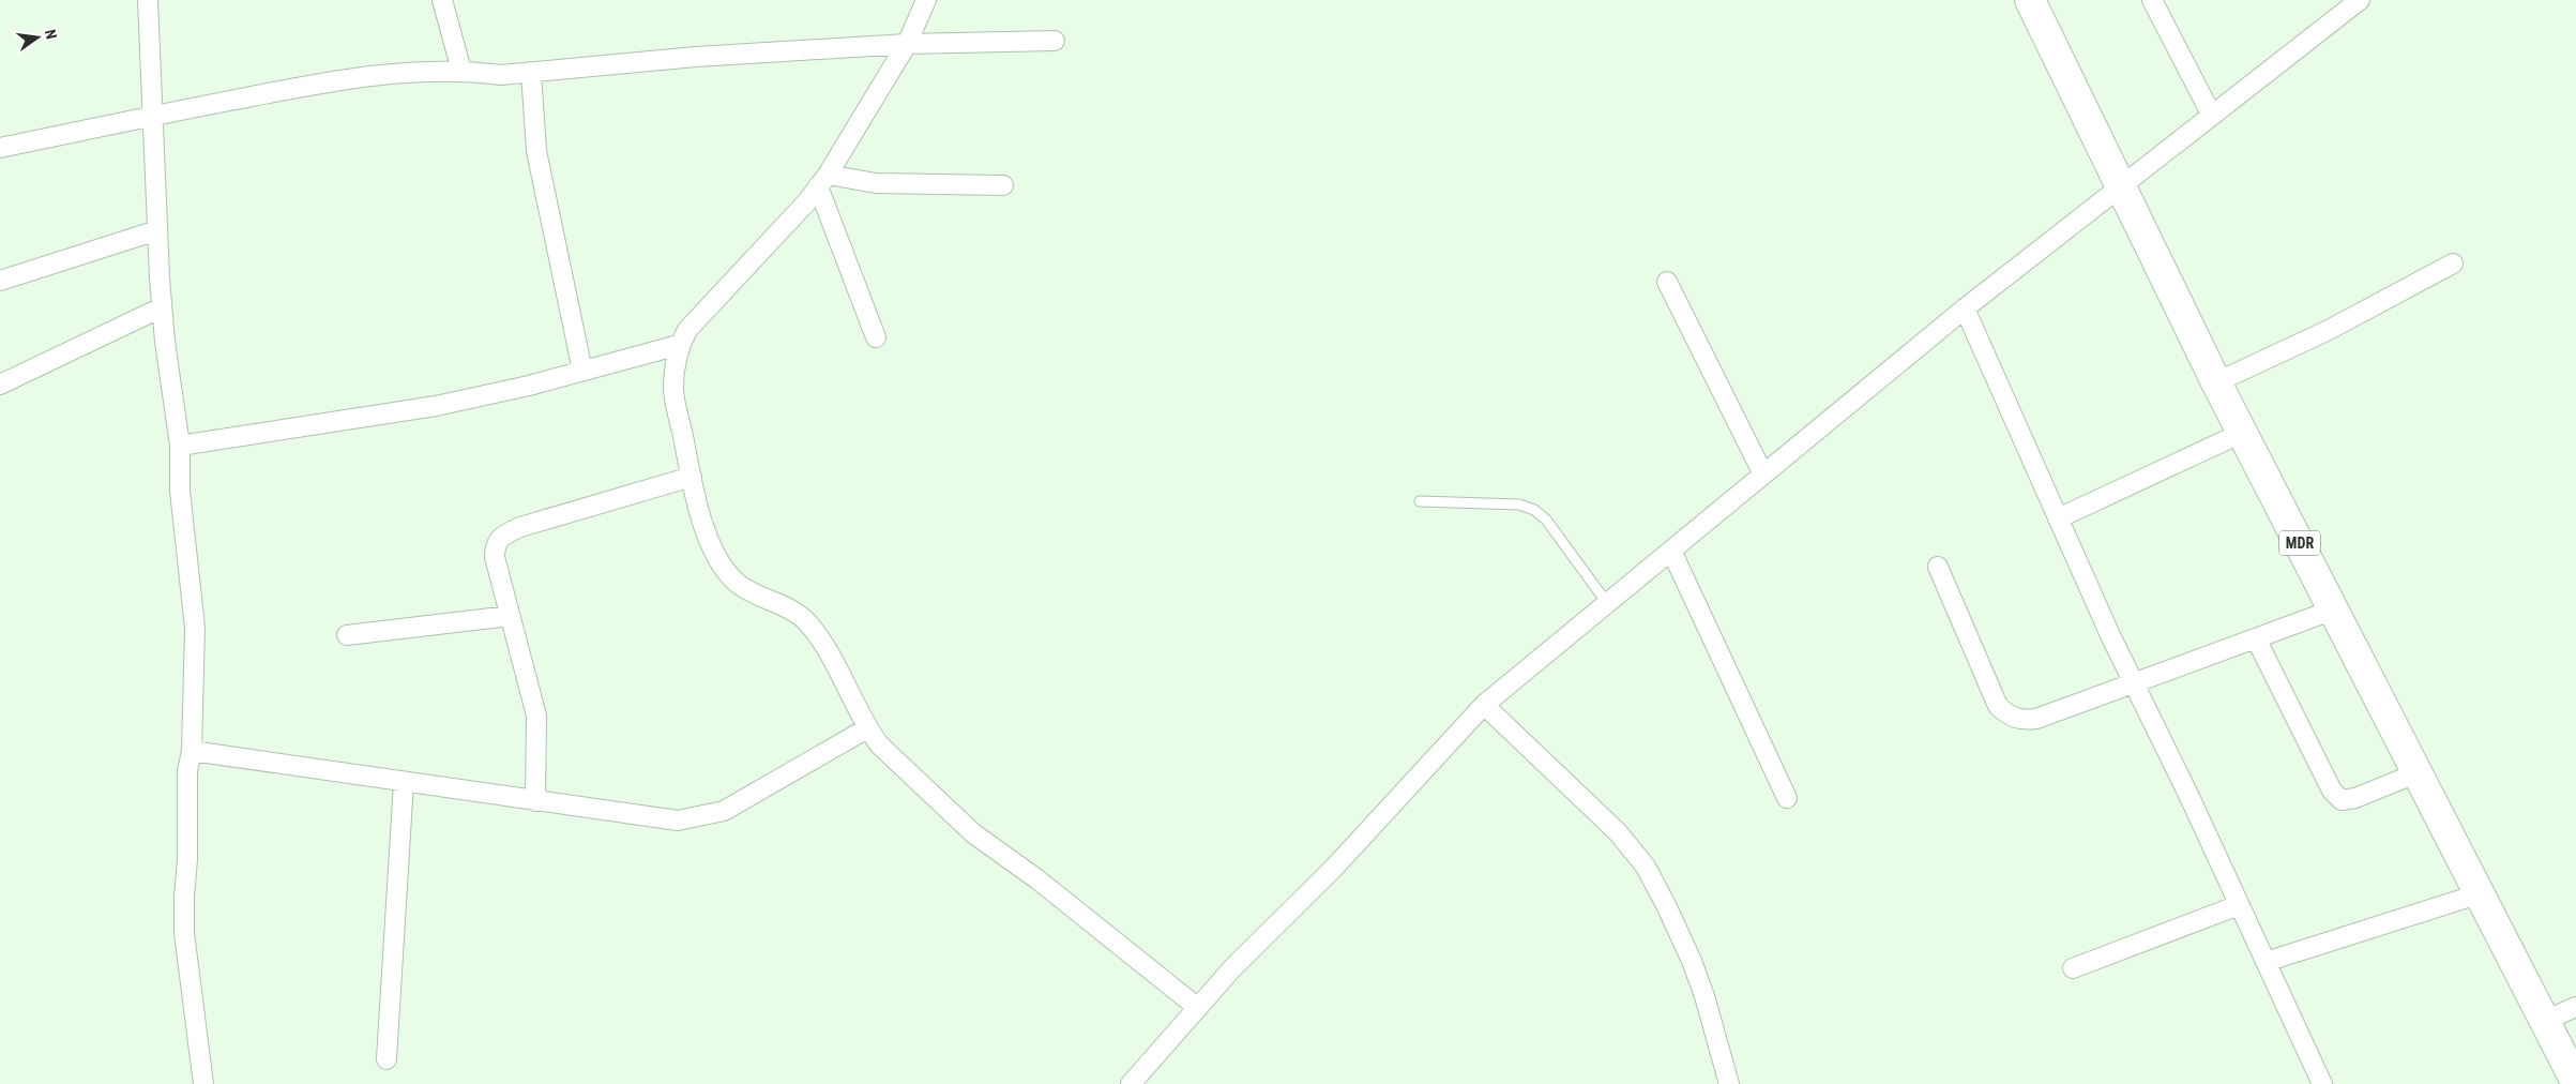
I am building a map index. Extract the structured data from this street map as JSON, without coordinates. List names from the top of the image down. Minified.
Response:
{"streets":{"main road":["MDR"]},"north":"right"}
